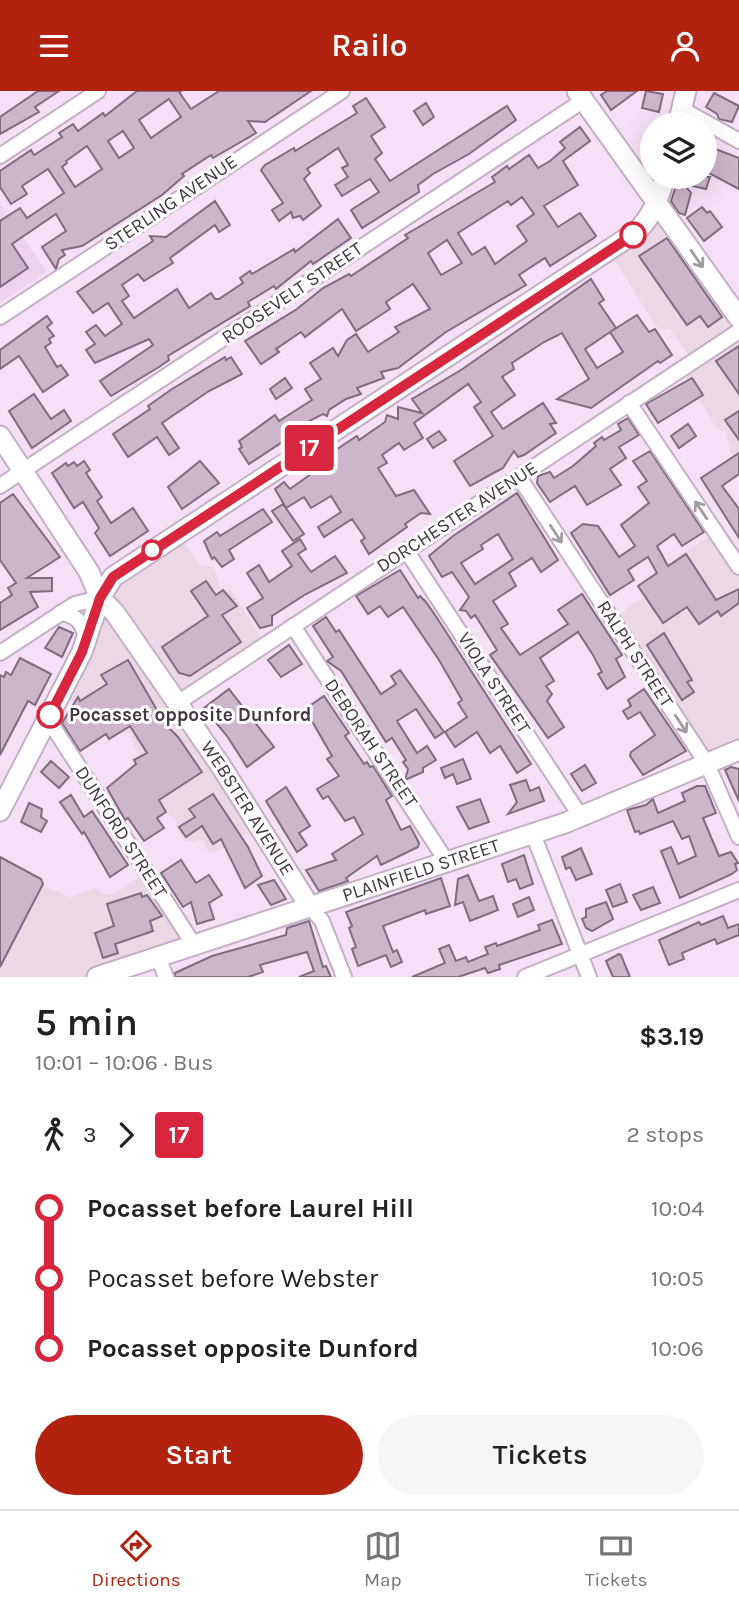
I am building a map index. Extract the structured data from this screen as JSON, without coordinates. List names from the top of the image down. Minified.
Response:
{"streets":{"main road":["WEBSTER AVENUE","PLAINFIELD STREET"],"street":["STERLING AVENUE","ROOSEVELT STREET","DORCHESTER AVENUE","RALPH STREET","VIOLA STREET","DEBORAH STREET","DUNFORD STREET"]},"crossings":[["ROOSEVELT STREET","WEBSTER AVENUE"],["DORCHESTER AVENUE","RALPH STREET"],["DORCHESTER AVENUE","VIOLA STREET"],["DORCHESTER AVENUE","DEBORAH STREET"],["DORCHESTER AVENUE","WEBSTER AVENUE"],["RALPH STREET","PLAINFIELD STREET"],["VIOLA STREET","PLAINFIELD STREET"],["DEBORAH STREET","PLAINFIELD STREET"],["WEBSTER AVENUE","PLAINFIELD STREET"],["DUNFORD STREET","PLAINFIELD STREET"]],"one_way":["RALPH STREET"],"places":["Pocasset opposite Dunford"],"lines":["bus line 17"],"page":{"header":"Railo","on_map":"17","heading":["5 min","10:01 – 10:06 · Bus","$3.19"],"legs":["3","17","2 stops"],"list":[{"name":"Pocasset before Laurel Hill","value":"10:04"},{"name":"Pocasset before Webster","value":"10:05"},{"name":"Pocasset opposite Dunford","value":"10:06"}],"buttons":["Start","Tickets"],"tabs":["Directions","Map","Tickets"]}}
